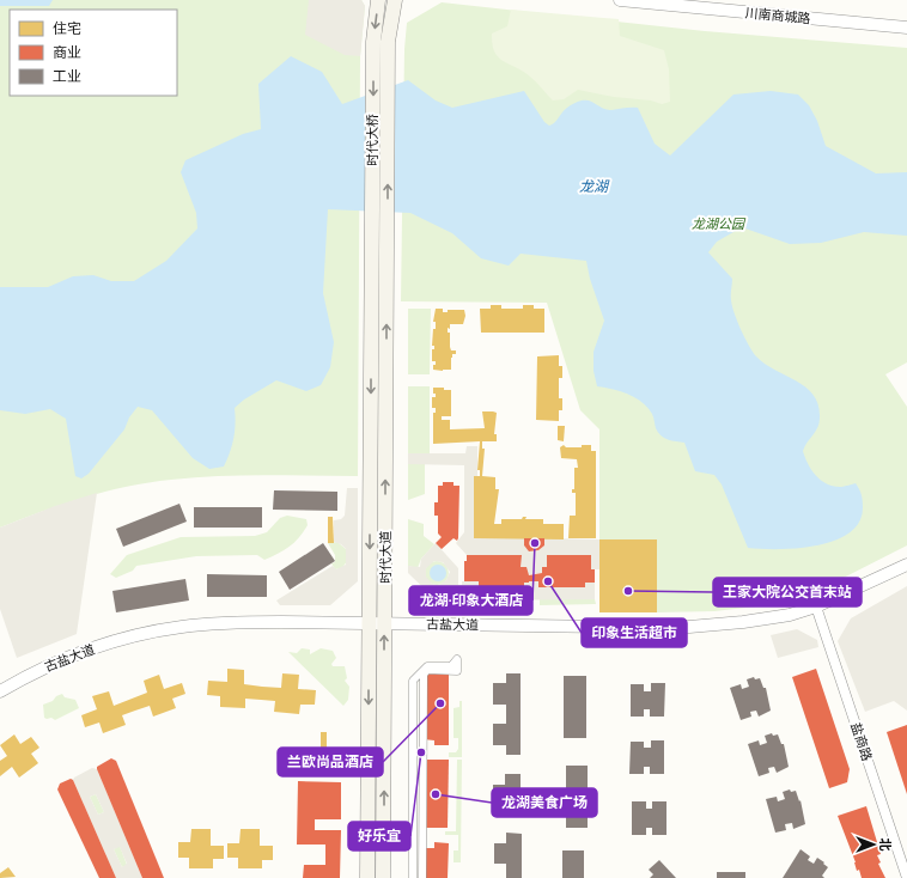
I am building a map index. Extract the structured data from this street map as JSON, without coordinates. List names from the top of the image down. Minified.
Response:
{"streets":{"main road":["时代大桥","时代大道"],"street":["川南商城路","古盐大道","盐商路"]},"crossings":[["时代大桥","时代大道"],["时代大道","古盐大道"],["古盐大道","盐商路"]],"water":["龙湖"],"parks":["龙湖公园"],"places":["龙湖·印象大酒店","印象生活超市","王家大院公交首末站","兰欧尚品酒店","好乐宜","龙湖美食广场"],"legend":["住宅","商业","工业"],"north":"right"}
